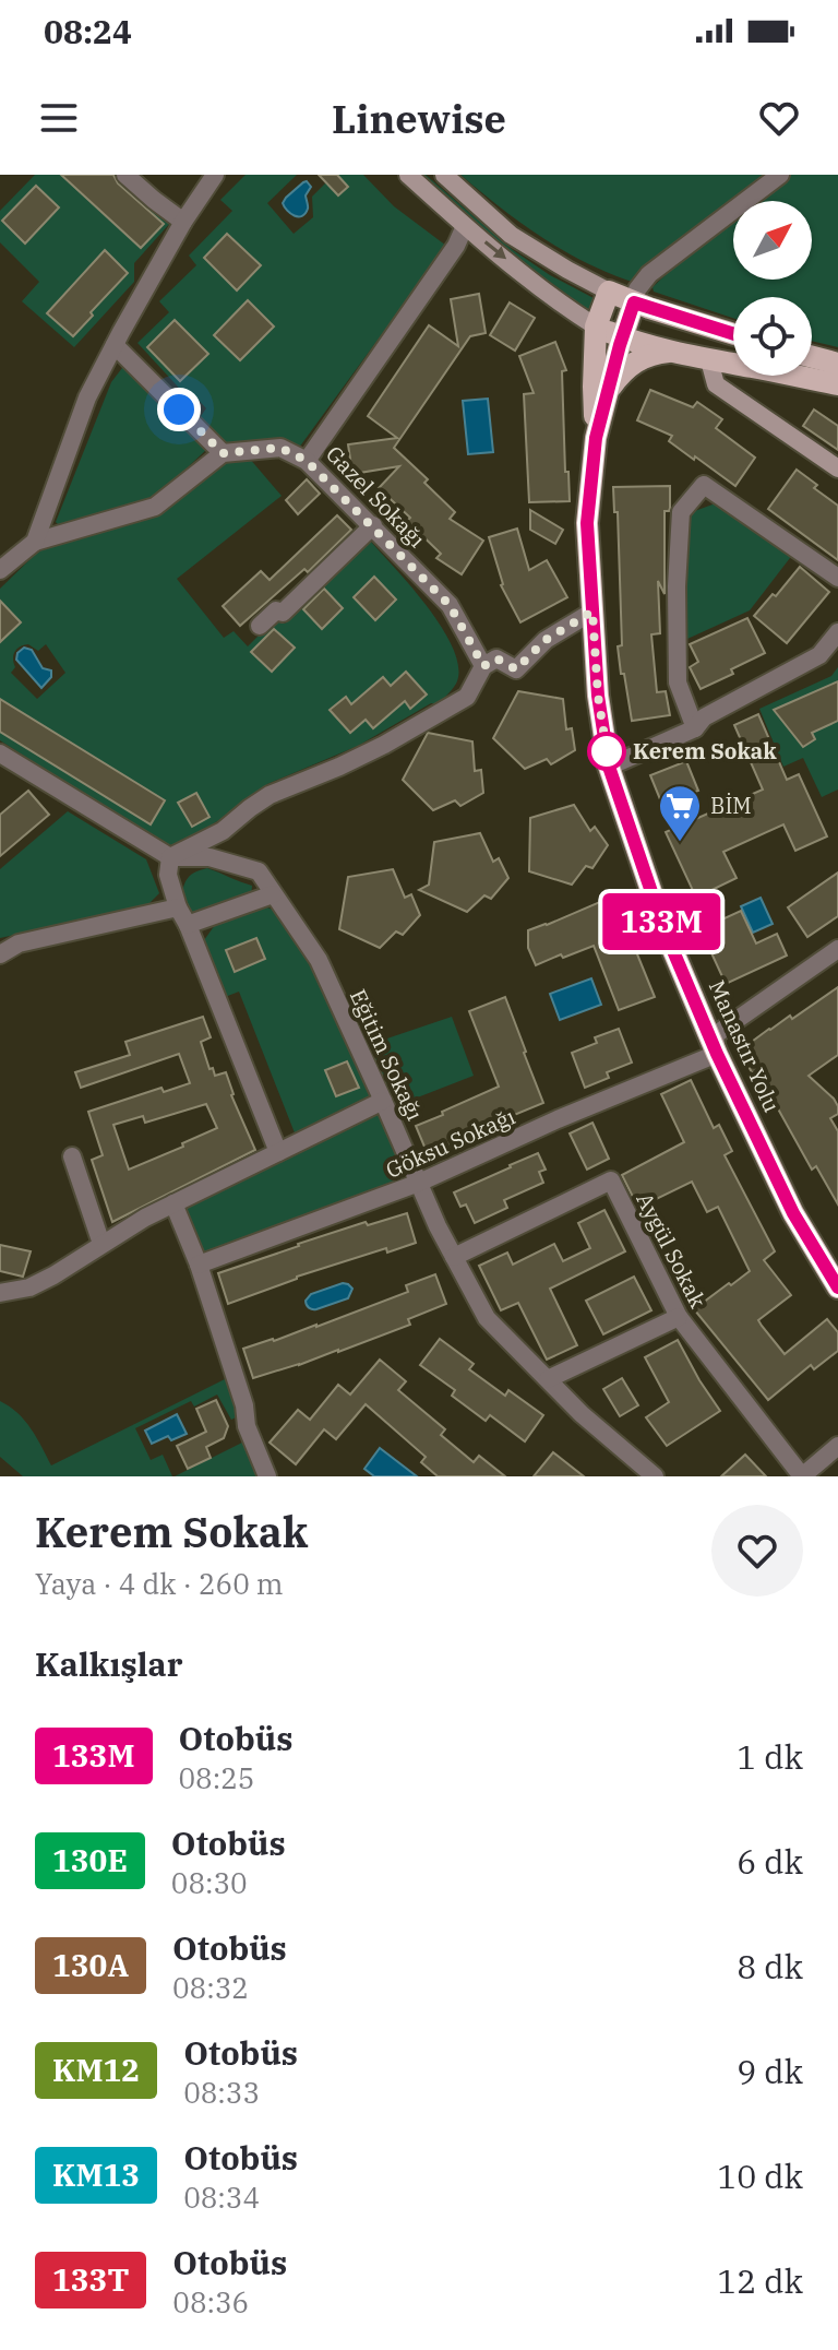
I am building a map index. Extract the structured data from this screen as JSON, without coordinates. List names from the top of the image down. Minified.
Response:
{"streets":{"main road":["Manastır Yolu"],"street":["Gazel Sokağı","Eğitim Sokağı","Göksu Sokağı","Aygül Sokak"]},"crossings":[["Manastır Yolu","Göksu Sokağı"],["Eğitim Sokağı","Göksu Sokağı"],["Eğitim Sokağı","Aygül Sokak"]],"places":{"other":["Kerem Sokak"],"supermarket":["BİM"]},"lines":["bus line 133M"],"north":"top right","page":{"status":"08:24","header":"Linewise","on_map":"133M","heading":[["Kerem Sokak","Yaya · 4 dk · 260 m"],"Kalkışlar"],"list":[{"mark":"133M","name":"Otobüs","note":"08:25","value":"1 dk"},{"mark":"130E","name":"Otobüs","note":"08:30","value":"6 dk"},{"mark":"130A","name":"Otobüs","note":"08:32","value":"8 dk"},{"mark":"KM12","name":"Otobüs","note":"08:33","value":"9 dk"},{"mark":"KM13","name":"Otobüs","note":"08:34","value":"10 dk"},{"mark":"133T","name":"Otobüs","note":"08:36","value":"12 dk"}]}}
